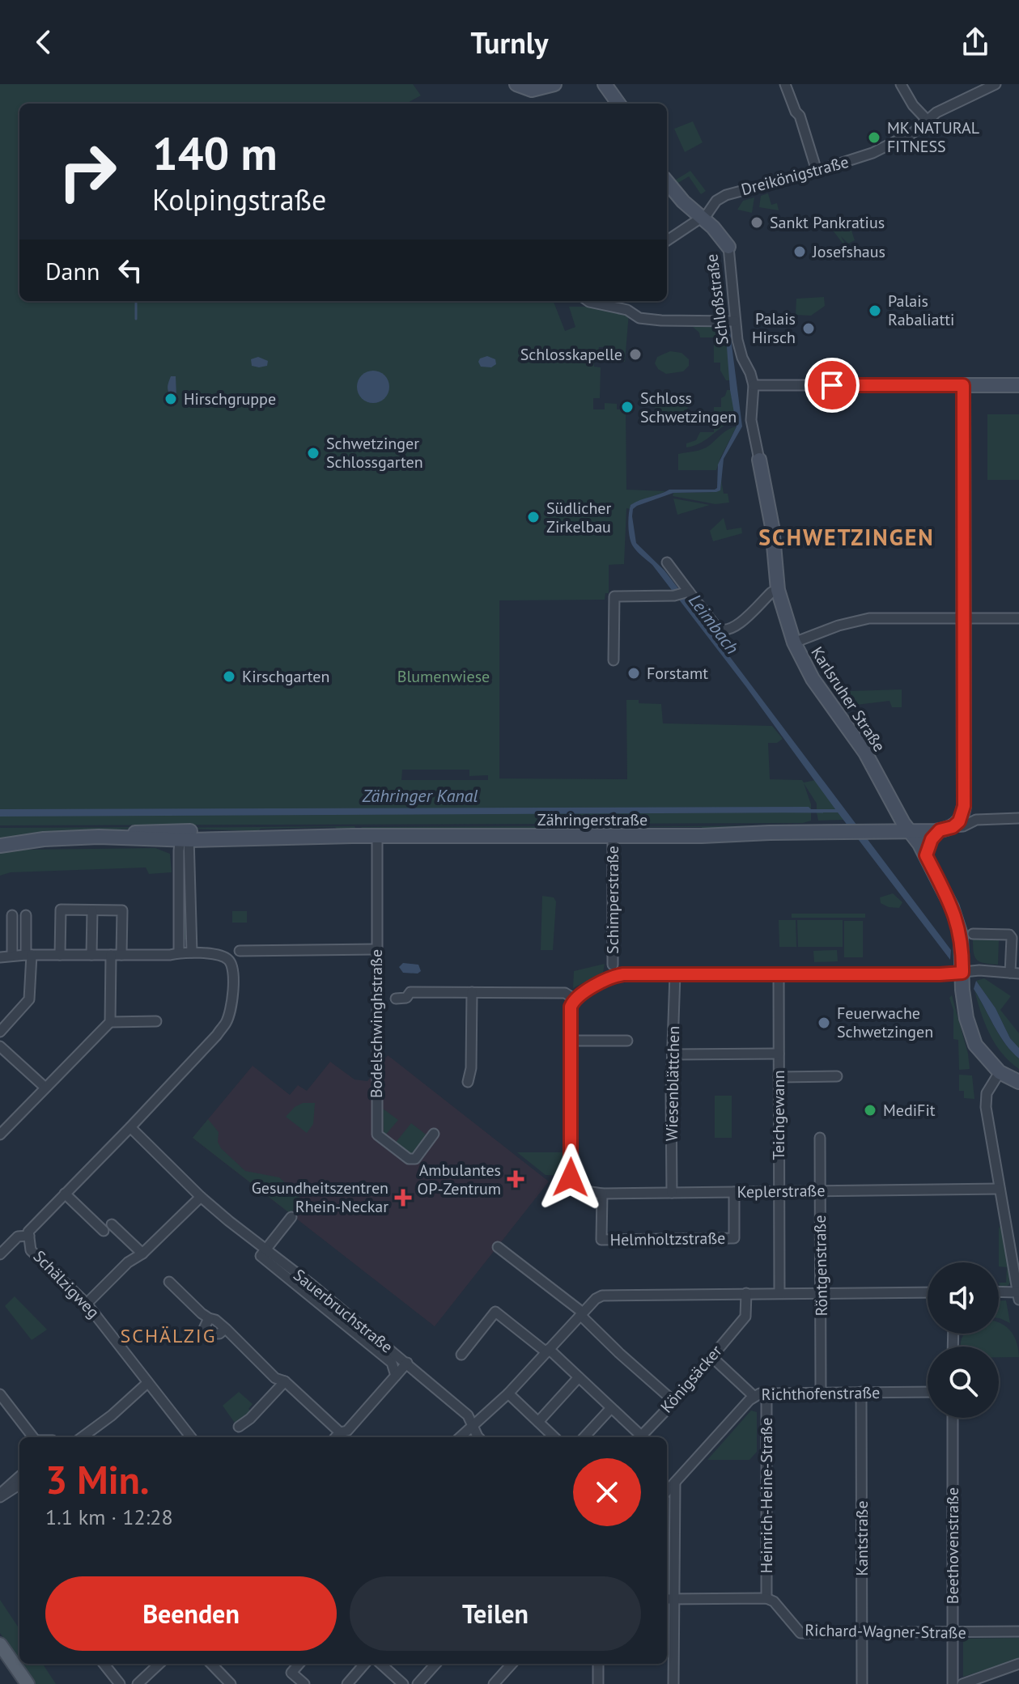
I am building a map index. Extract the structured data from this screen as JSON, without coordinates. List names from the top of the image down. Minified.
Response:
{"streets":{"street":["Dreikönigstraße","Schloßstraße","Karlsruher Straße","Zähringerstraße","Schimperstraße","Bodelschwinghstraße","Wiesenblättchen","Teichgewann","Keplerstraße","Helmholtzstraße","Röntgenstraße","Schälzigweg","Sauerbruchstraße","Königsäcker","Richthofenstraße","Heinrich-Heine-Straße","Kantstraße","Beethovenstraße","Richard-Wagner-Straße"]},"crossings":[["Dreikönigstraße","Schloßstraße"],["Schloßstraße","Karlsruher Straße"],["Karlsruher Straße","Zähringerstraße"],["Zähringerstraße","Schimperstraße"],["Zähringerstraße","Bodelschwinghstraße"],["Wiesenblättchen","Teichgewann"],["Wiesenblättchen","Keplerstraße"],["Teichgewann","Keplerstraße"],["Keplerstraße","Helmholtzstraße"],["Keplerstraße","Röntgenstraße"],["Röntgenstraße","Richthofenstraße"],["Richthofenstraße","Heinrich-Heine-Straße"],["Richthofenstraße","Kantstraße"],["Heinrich-Heine-Straße","Richard-Wagner-Straße"],["Kantstraße","Richard-Wagner-Straße"],["Beethovenstraße","Richard-Wagner-Straße"]],"districts":["SCHWETZINGEN","SCHÄLZIG"],"water":["Leimbach","Zähringer Kanal"],"parks":["Blumenwiese"],"places":{"other":["MK NATURAL FITNESS","Sankt Pankratius","Josefshaus","Palais Rabaliatti","Palais Hirsch","Schlosskapelle","Hirschgruppe","Schloss Schwetzingen","Schwetzinger Schlossgarten","Südlicher Zirkelbau","Forstamt","Kirschgarten","Feuerwache Schwetzingen","MediFit"],"health":["Ambulantes OP-Zentrum","Gesundheitszentren Rhein-Neckar"]},"page":{"header":"Turnly","turn":["140 m","Kolpingstraße"],"then":"Dann","heading":["3 Min.","1.1 km · 12:28"],"buttons":["Beenden","Teilen"]}}
